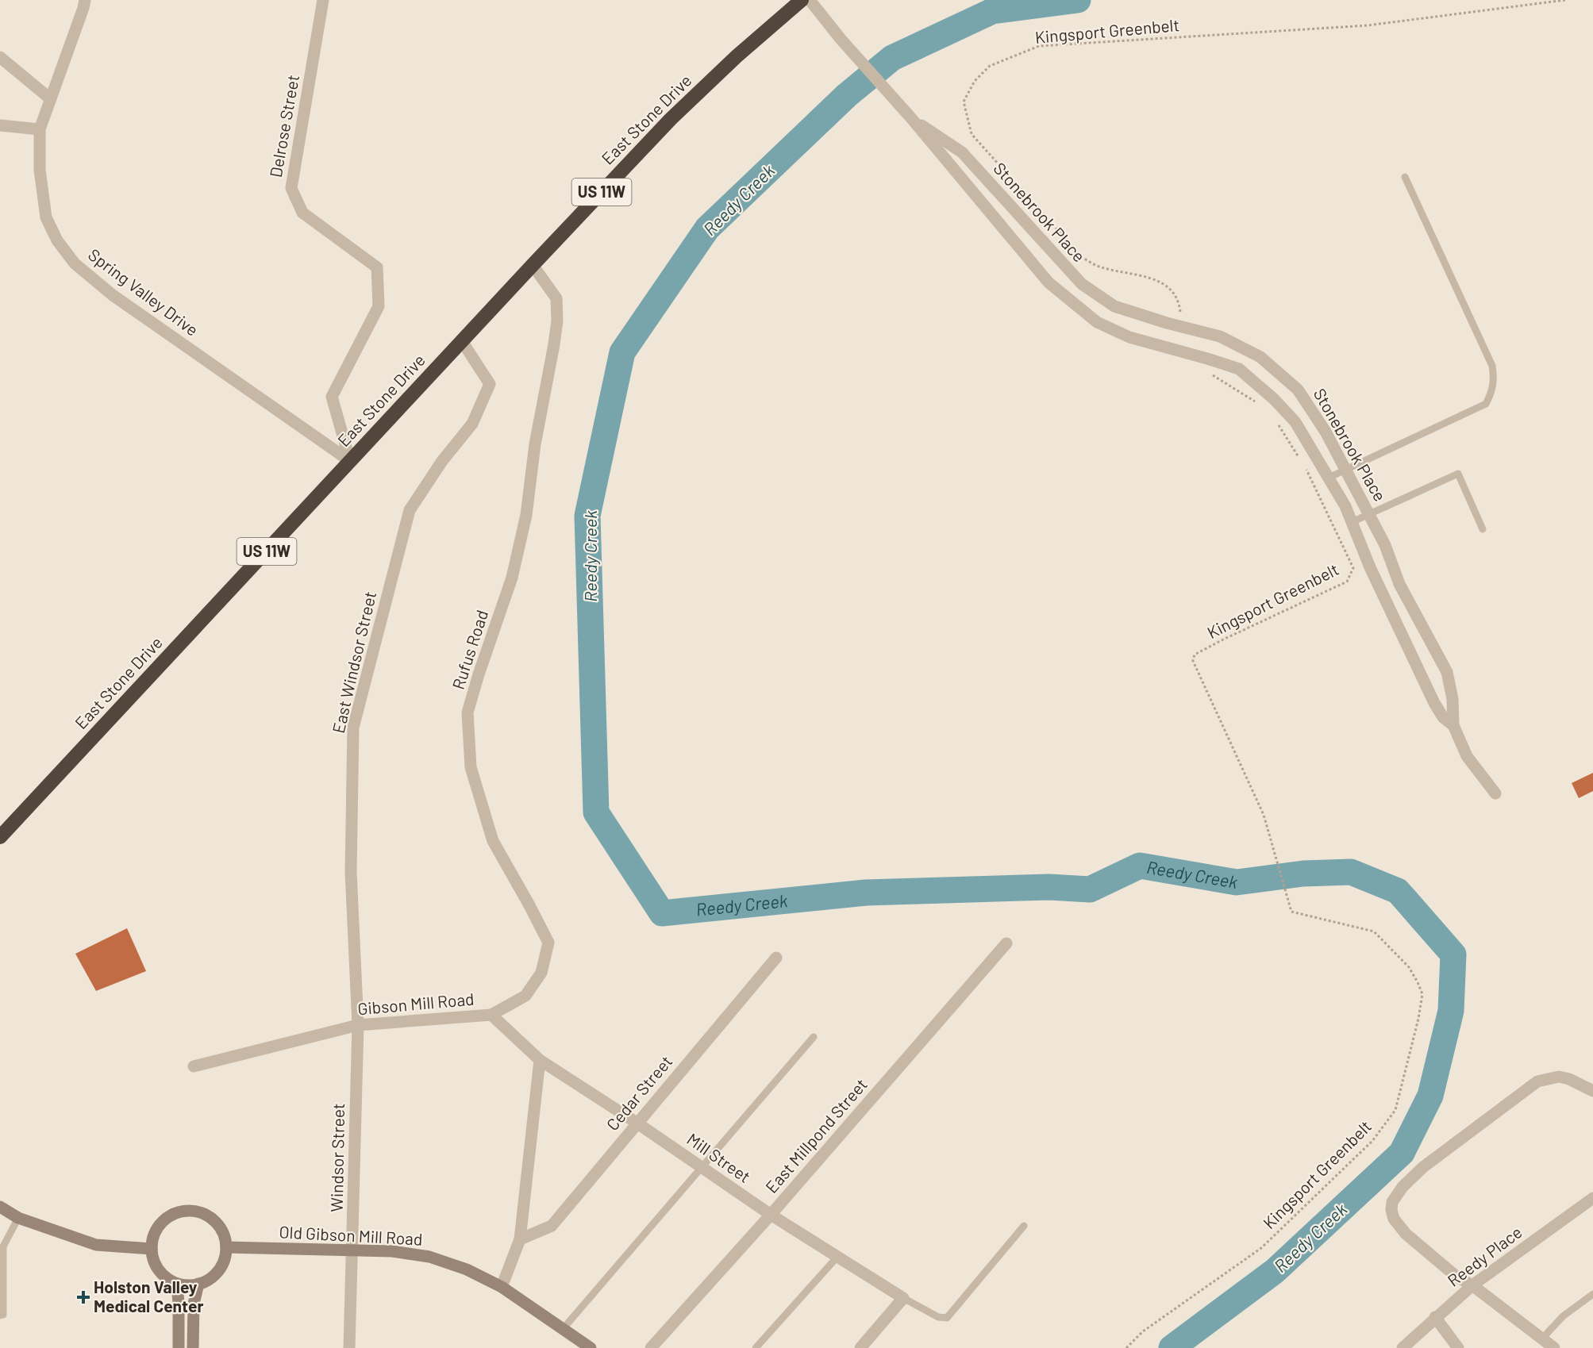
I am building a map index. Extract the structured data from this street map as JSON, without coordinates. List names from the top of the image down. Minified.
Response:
{"streets":{"highway":["East Stone Drive","US 11W"],"main road":["Old Gibson Mill Road"],"street":["Delrose Street","Stonebrook Place","Spring Valley Drive","Rufus Road","East Windsor Street","Gibson Mill Road","Cedar Street","East Millpond Street","Windsor Street","Mill Street","Reedy Place"],"path":["Kingsport Greenbelt"]},"crossings":[["Kingsport Greenbelt","Stonebrook Place"],["East Stone Drive","Delrose Street"],["East Stone Drive","Spring Valley Drive"],["East Stone Drive","Rufus Road"],["East Stone Drive","East Windsor Street"],["Delrose Street","Spring Valley Drive"],["Rufus Road","Gibson Mill Road"],["East Windsor Street","Gibson Mill Road"],["East Windsor Street","Windsor Street"],["Gibson Mill Road","Windsor Street"],["Gibson Mill Road","Mill Street"],["Cedar Street","Mill Street"],["East Millpond Street","Mill Street"],["Windsor Street","Old Gibson Mill Road"]],"water":["Reedy Creek"],"places":{"health":["Holston Valley Medical Center"]}}
